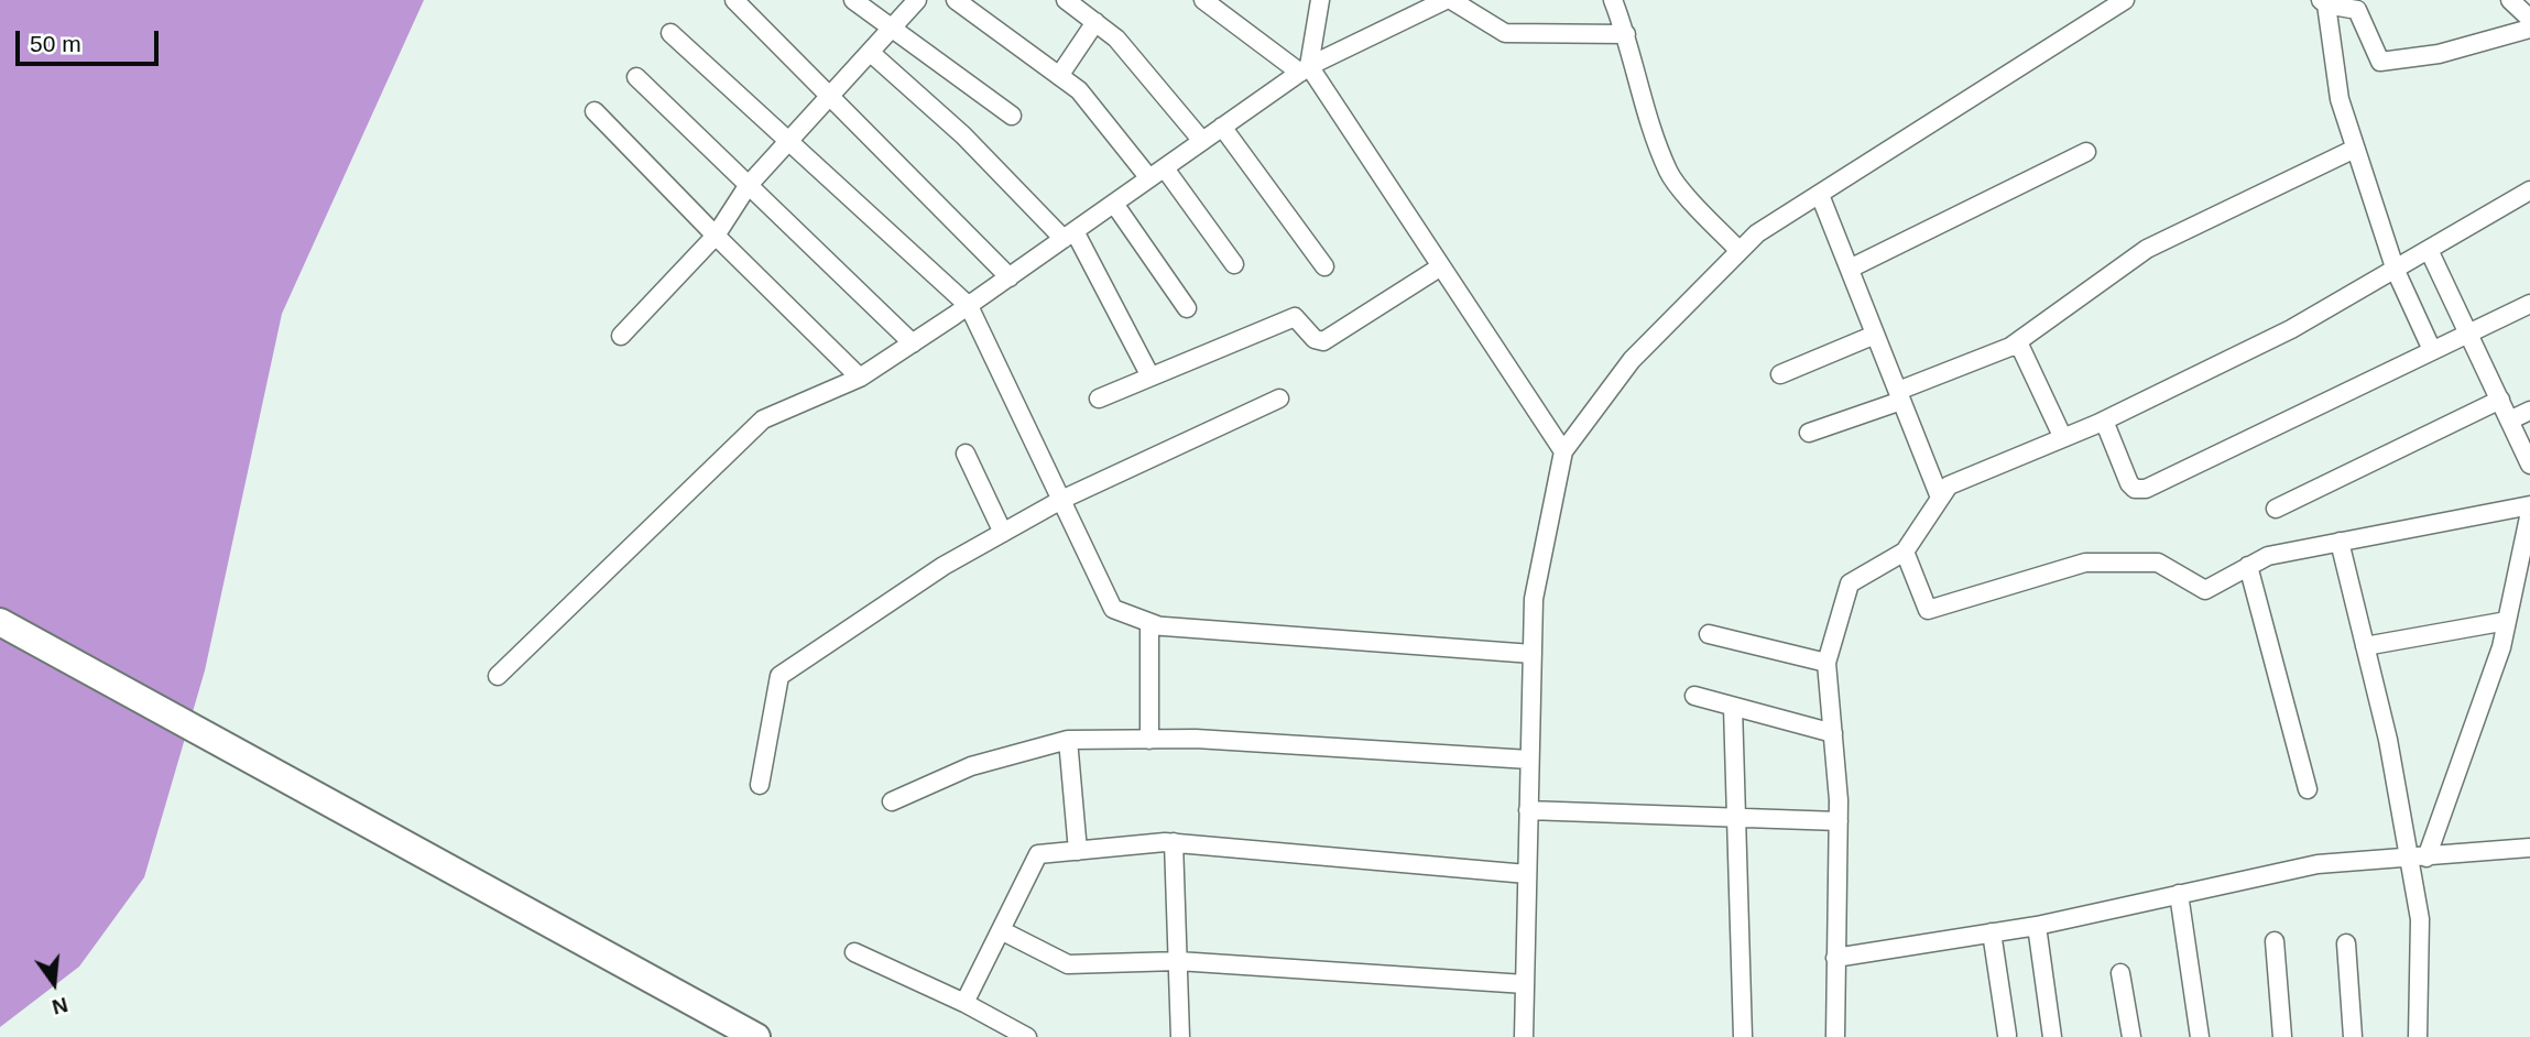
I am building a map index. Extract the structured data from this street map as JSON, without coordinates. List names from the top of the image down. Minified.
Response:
{"scale_bar":"50 m","north":"bottom"}
